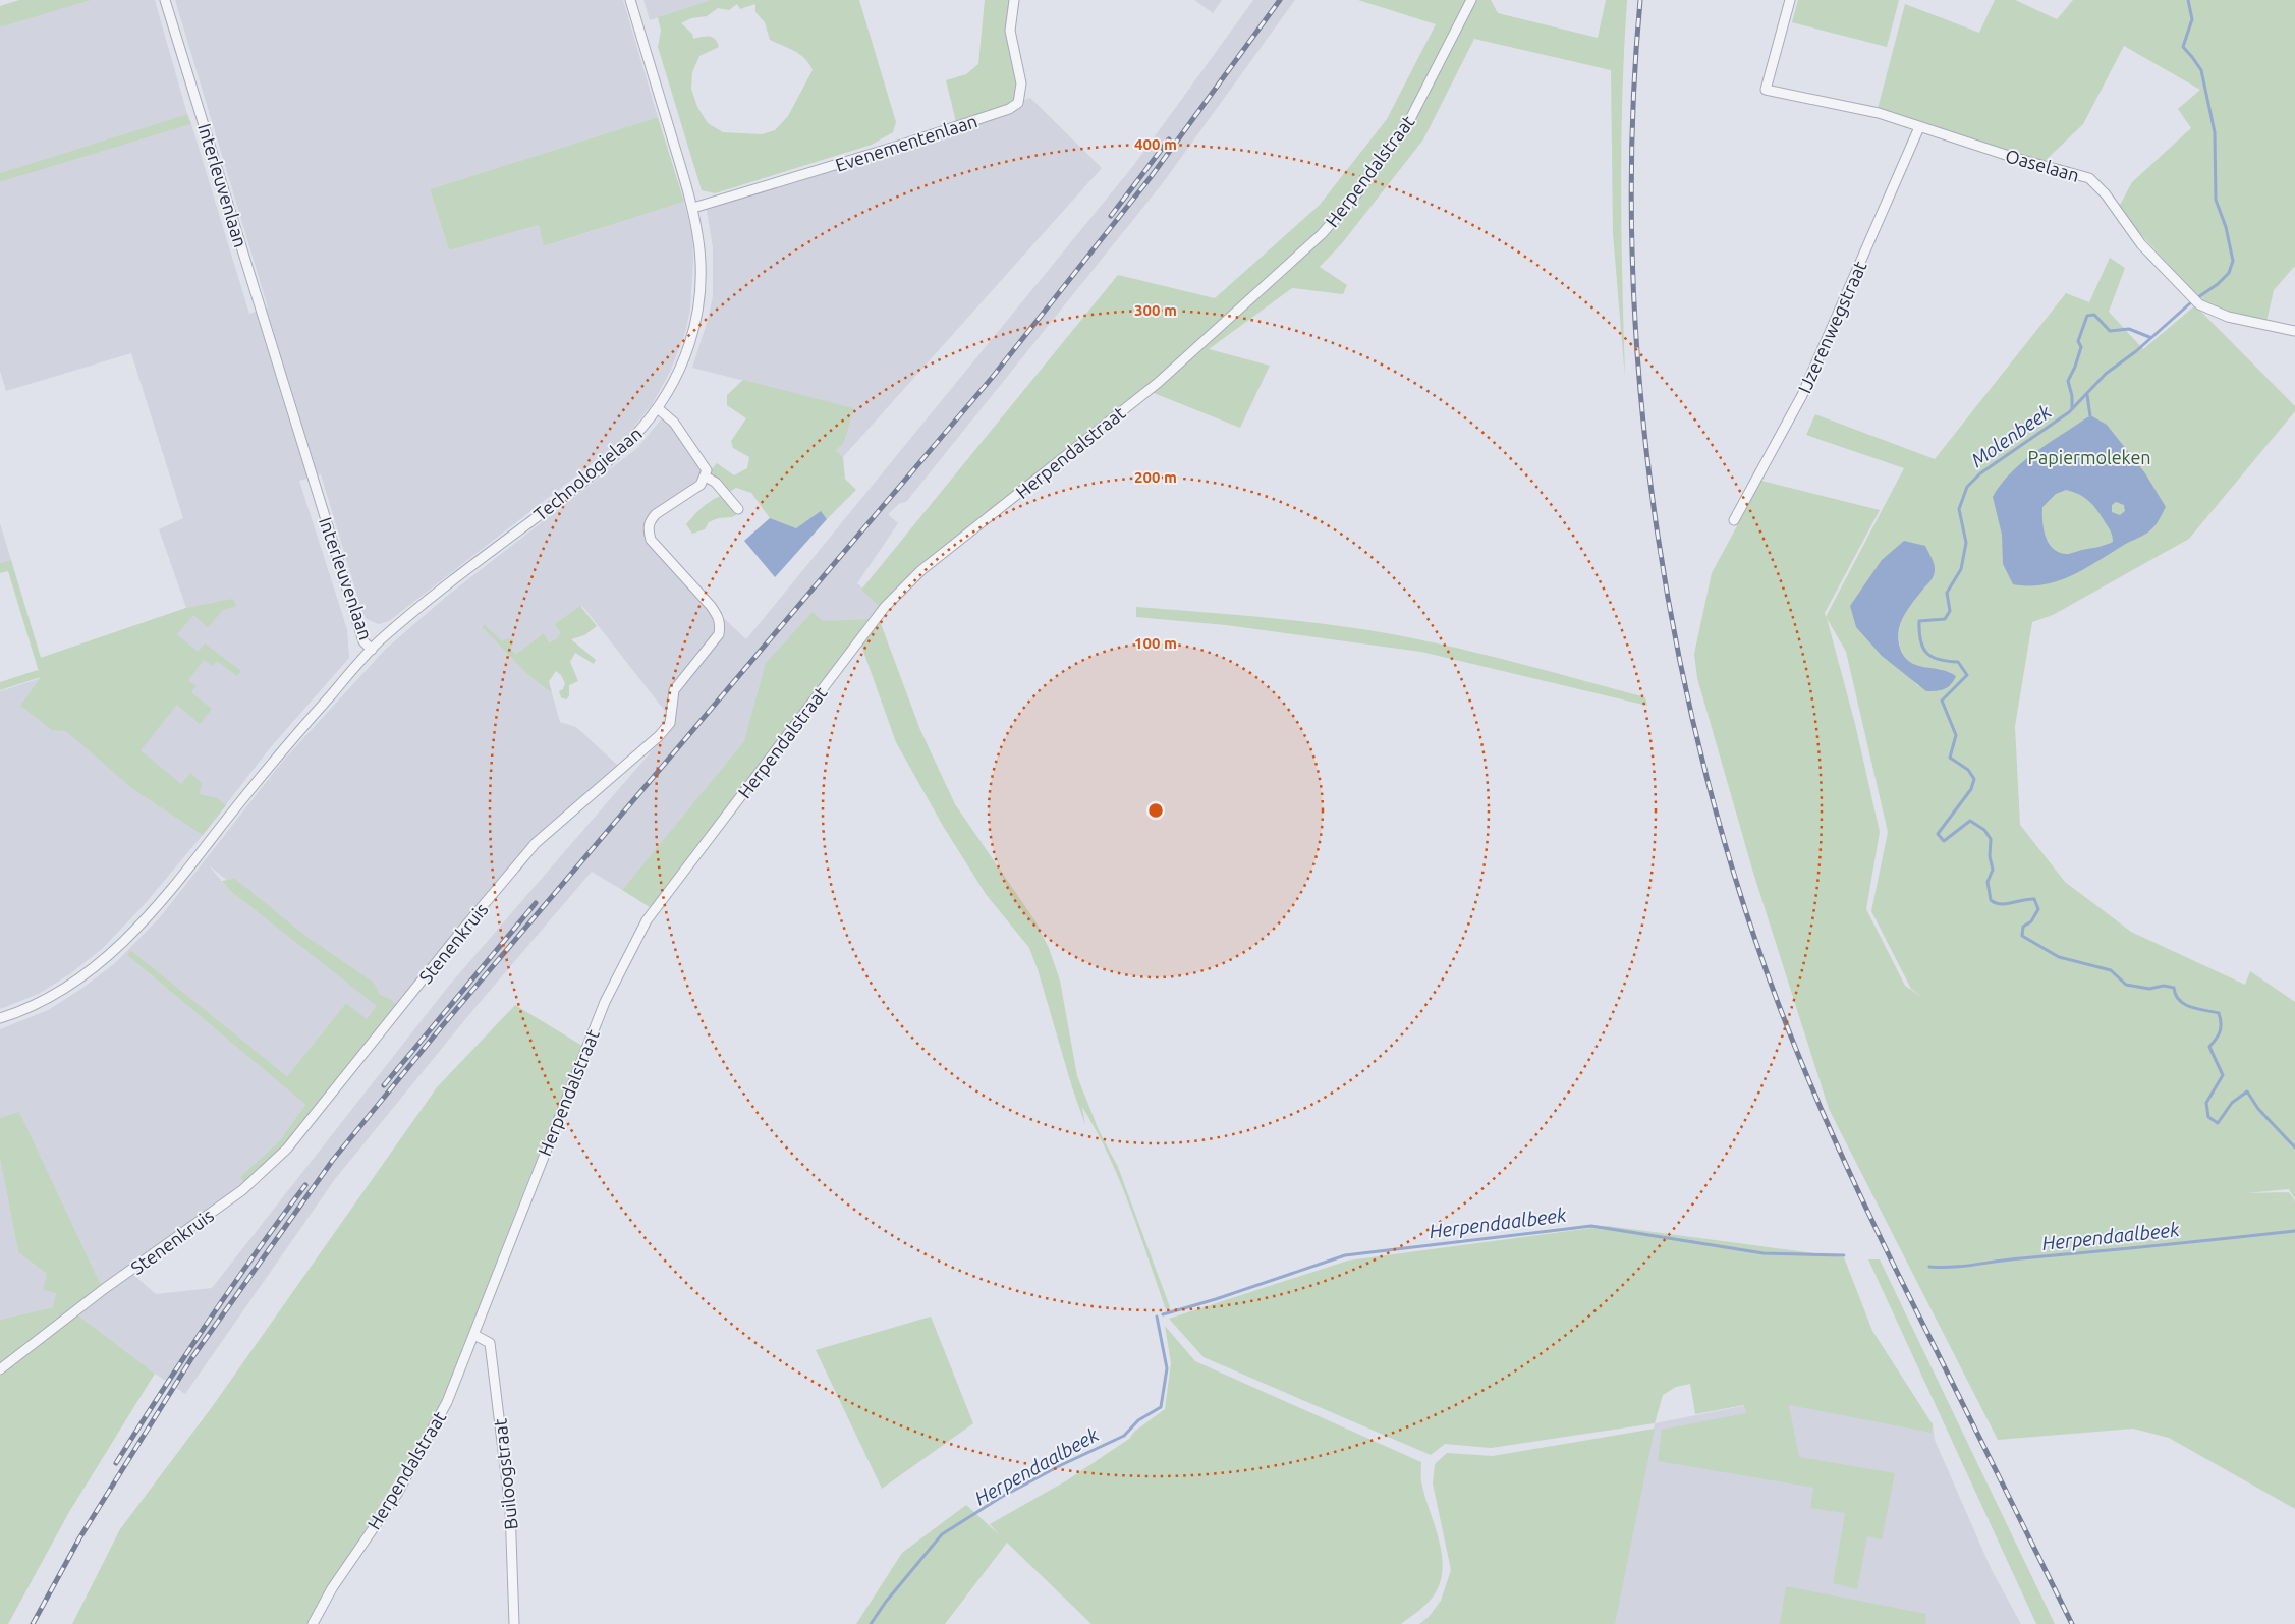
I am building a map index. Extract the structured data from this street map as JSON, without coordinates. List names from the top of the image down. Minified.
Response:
{"streets":{"street":["Evenementenlaan","Oaselaan","Herpendalstraat","Interleuvenlaan","IJzerenwegstraat","Technologielaan","Stenenkruis","Builoogstraat"]},"crossings":[["Evenementenlaan","Technologielaan"],["Oaselaan","IJzerenwegstraat"],["Herpendalstraat","Builoogstraat"],["Interleuvenlaan","Technologielaan"]],"water":["Molenbeek","Herpendaalbeek"],"parks":["Papiermoleken"],"rings":["400 m","300 m","200 m","100 m"]}
